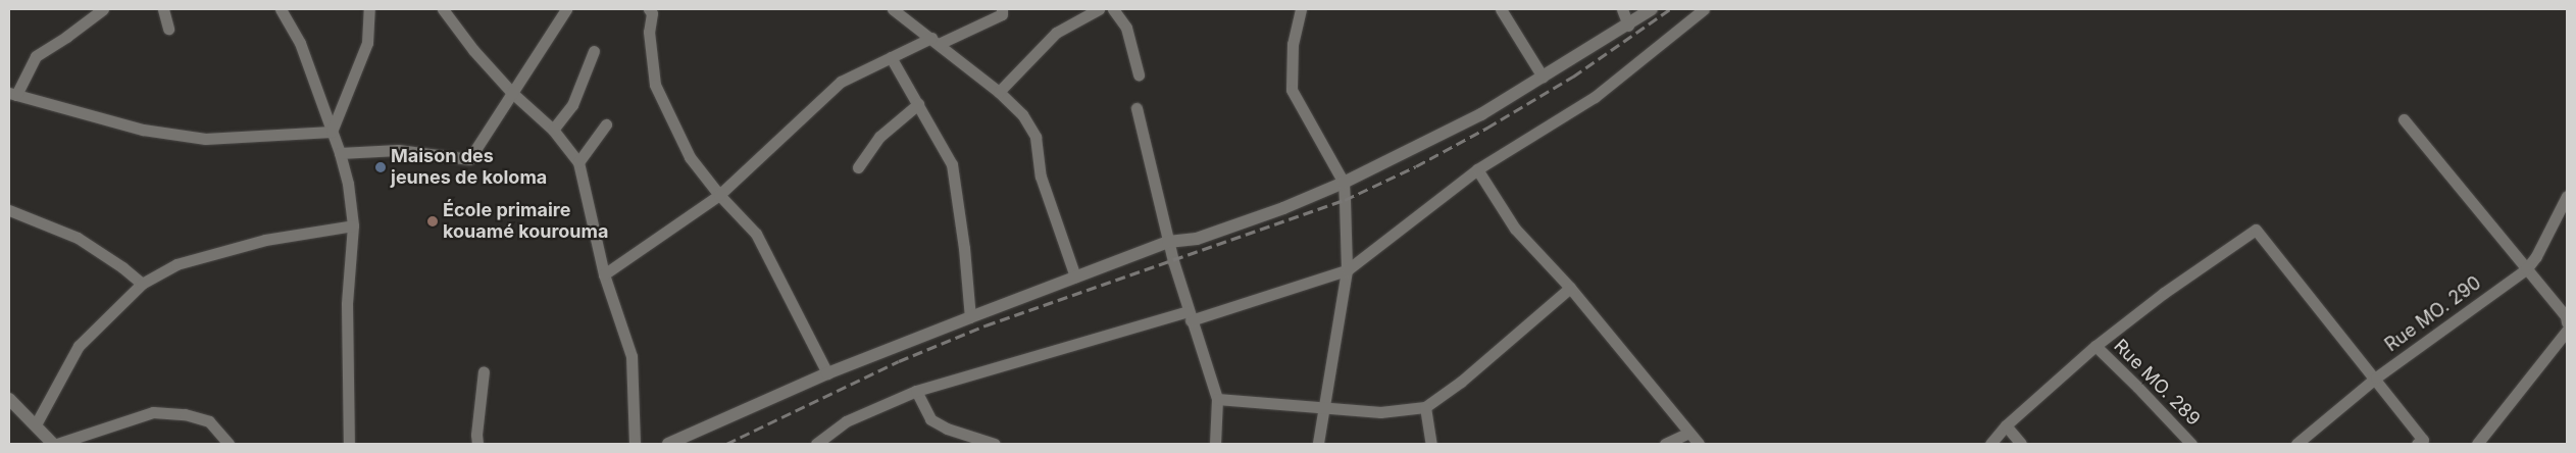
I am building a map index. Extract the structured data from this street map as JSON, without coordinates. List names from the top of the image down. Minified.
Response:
{"streets":{"street":["Rue MO. 290","Rue MO. 289"]},"places":["Maison des jeunes de koloma","École primaire kouamé kourouma"]}
